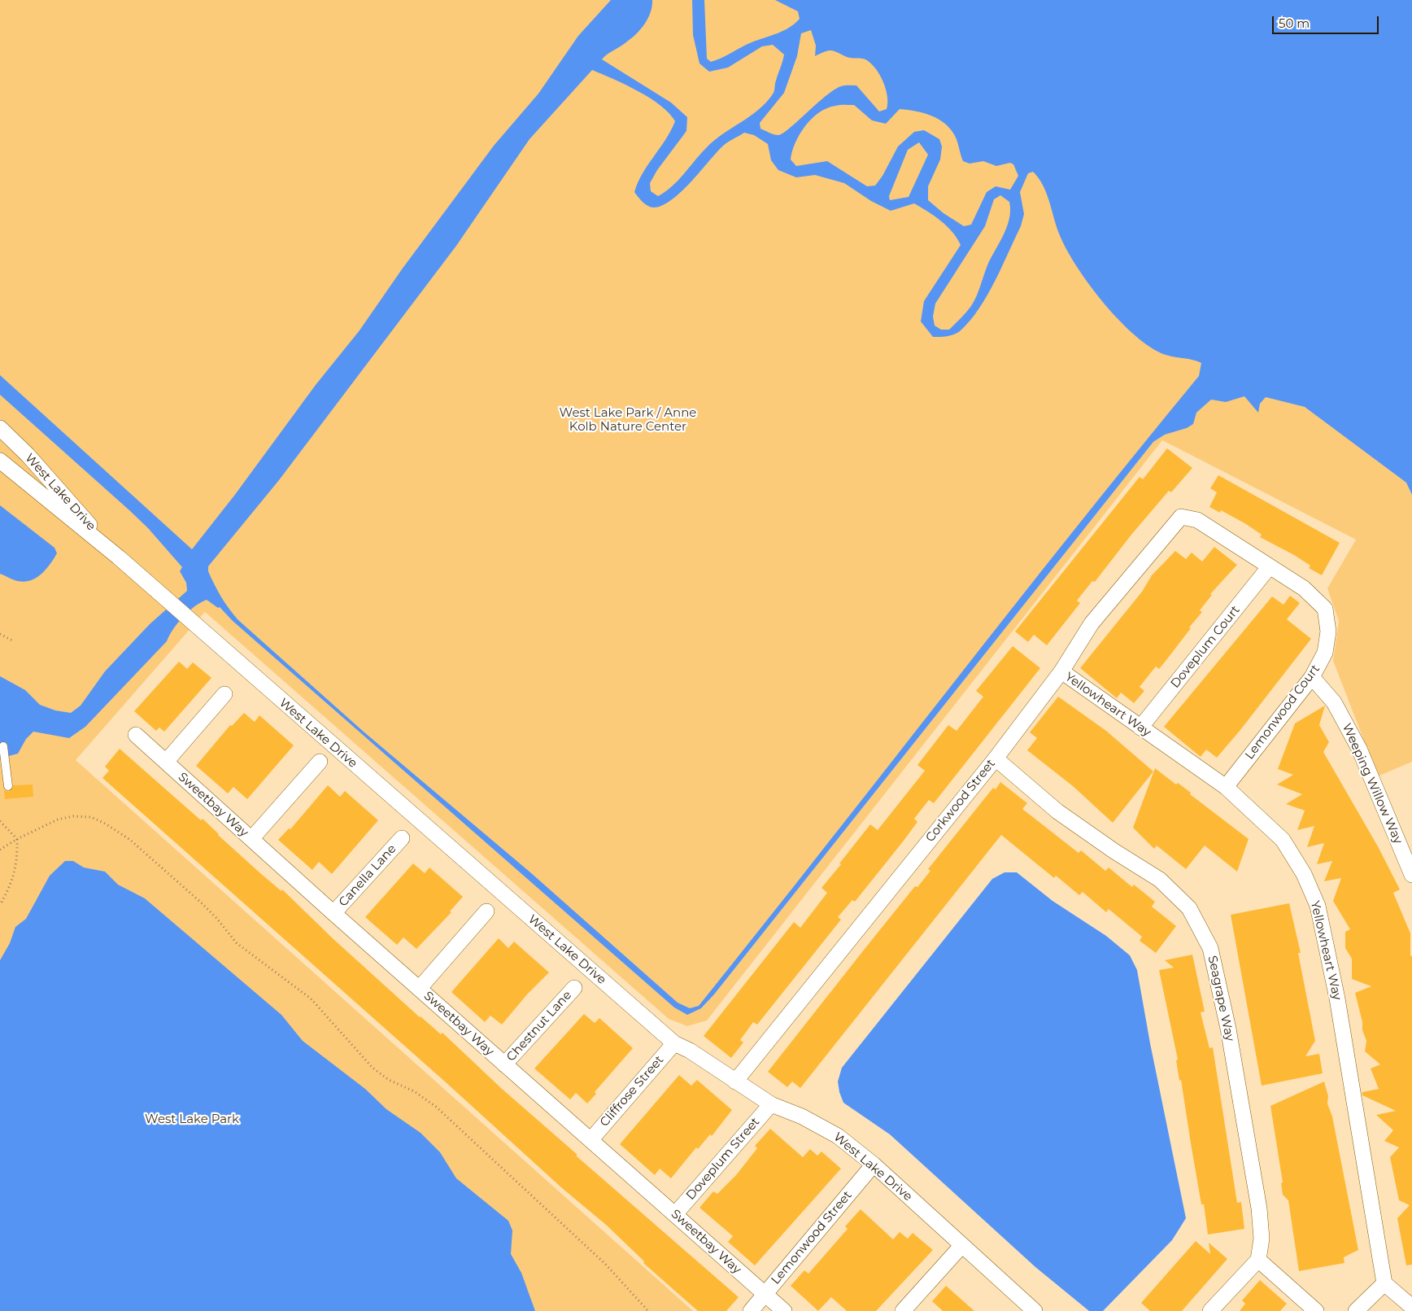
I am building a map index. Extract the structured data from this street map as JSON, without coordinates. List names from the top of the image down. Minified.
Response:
{"streets":{"street":["West Lake Drive","Doveplum Court","Yellowheart Way","Lemonwood Court","Weeping Willow Way","Corkwood Street","Sweetbay Way","Canella Lane","Seagrape Way","Chestnut Lane","Cliffrose Street","Doveplum Street","Lemonwood Street"]},"crossings":[["West Lake Drive","Corkwood Street"],["West Lake Drive","Cliffrose Street"],["West Lake Drive","Doveplum Street"],["West Lake Drive","Lemonwood Street"],["Doveplum Court","Yellowheart Way"],["Doveplum Court","Lemonwood Court"],["Doveplum Court","Corkwood Street"],["Yellowheart Way","Lemonwood Court"],["Yellowheart Way","Corkwood Street"],["Lemonwood Court","Weeping Willow Way"],["Lemonwood Court","Corkwood Street"],["Corkwood Street","Seagrape Way"],["Sweetbay Way","Canella Lane"],["Sweetbay Way","Chestnut Lane"],["Sweetbay Way","Cliffrose Street"],["Sweetbay Way","Doveplum Street"],["Sweetbay Way","Lemonwood Street"]],"parks":["West Lake Park / Anne Kolb Nature Center","West Lake Park"],"scale_bar":"50 m"}
